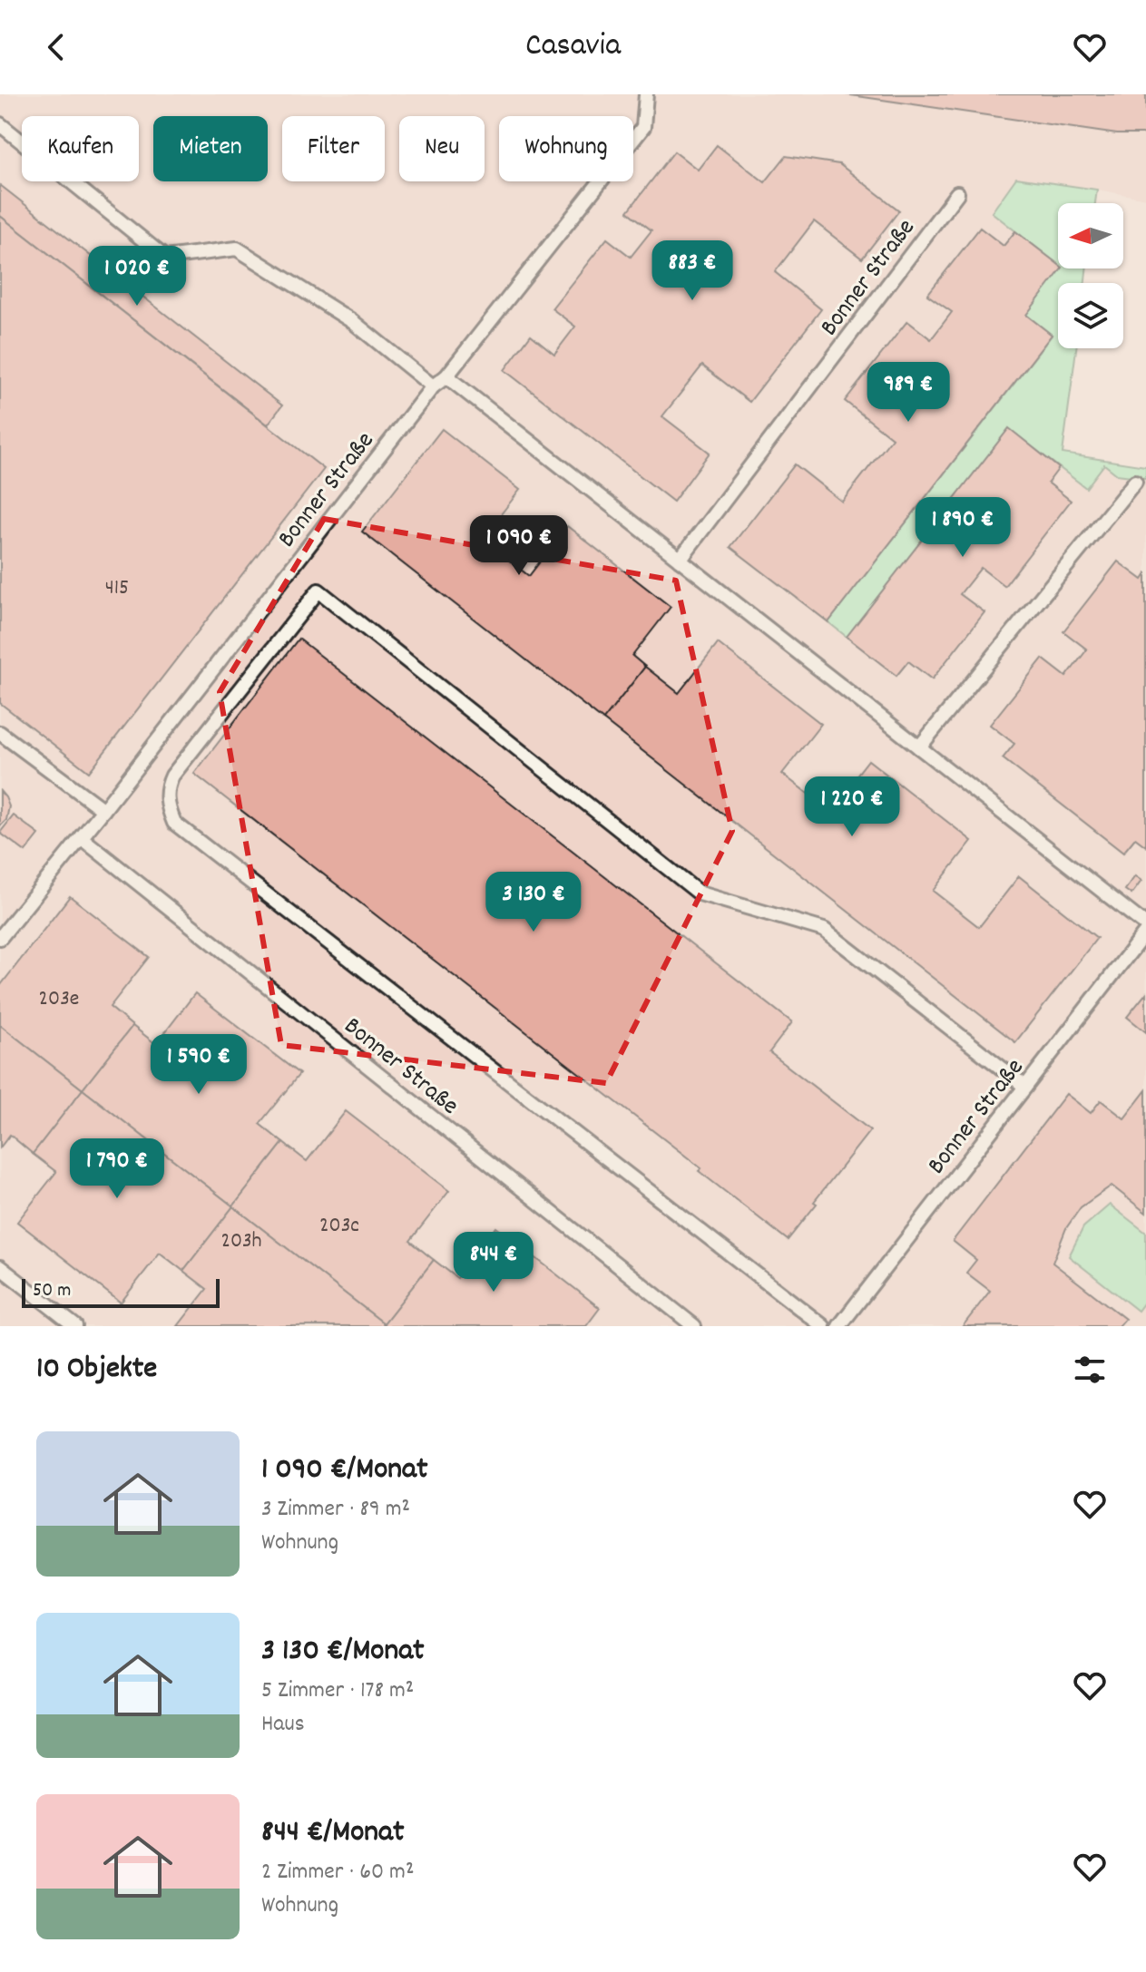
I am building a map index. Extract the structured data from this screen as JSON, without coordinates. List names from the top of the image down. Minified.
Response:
{"streets":{"lane":["Bonner Straße"]},"house_numbers":["415","203e","203c","203h"],"scale_bar":"50 m","north":"left","page":{"header":"Casavia","chip":["Kaufen","Mieten","Filter","Neu","Wohnung"],"price":["883 €","1 020 €","989 €","1 890 €","1 090 €","1 220 €","3 130 €","1 590 €","1 790 €","844 €"],"scale":"50 m","heading":"10 Objekte","list":[{"name":"1 090 €/Monat","note":"3 Zimmer · 89 m² · Wohnung"},{"name":"3 130 €/Monat","note":"5 Zimmer · 178 m² · Haus"},{"name":"844 €/Monat","note":"2 Zimmer · 60 m² · Wohnung"}]}}
